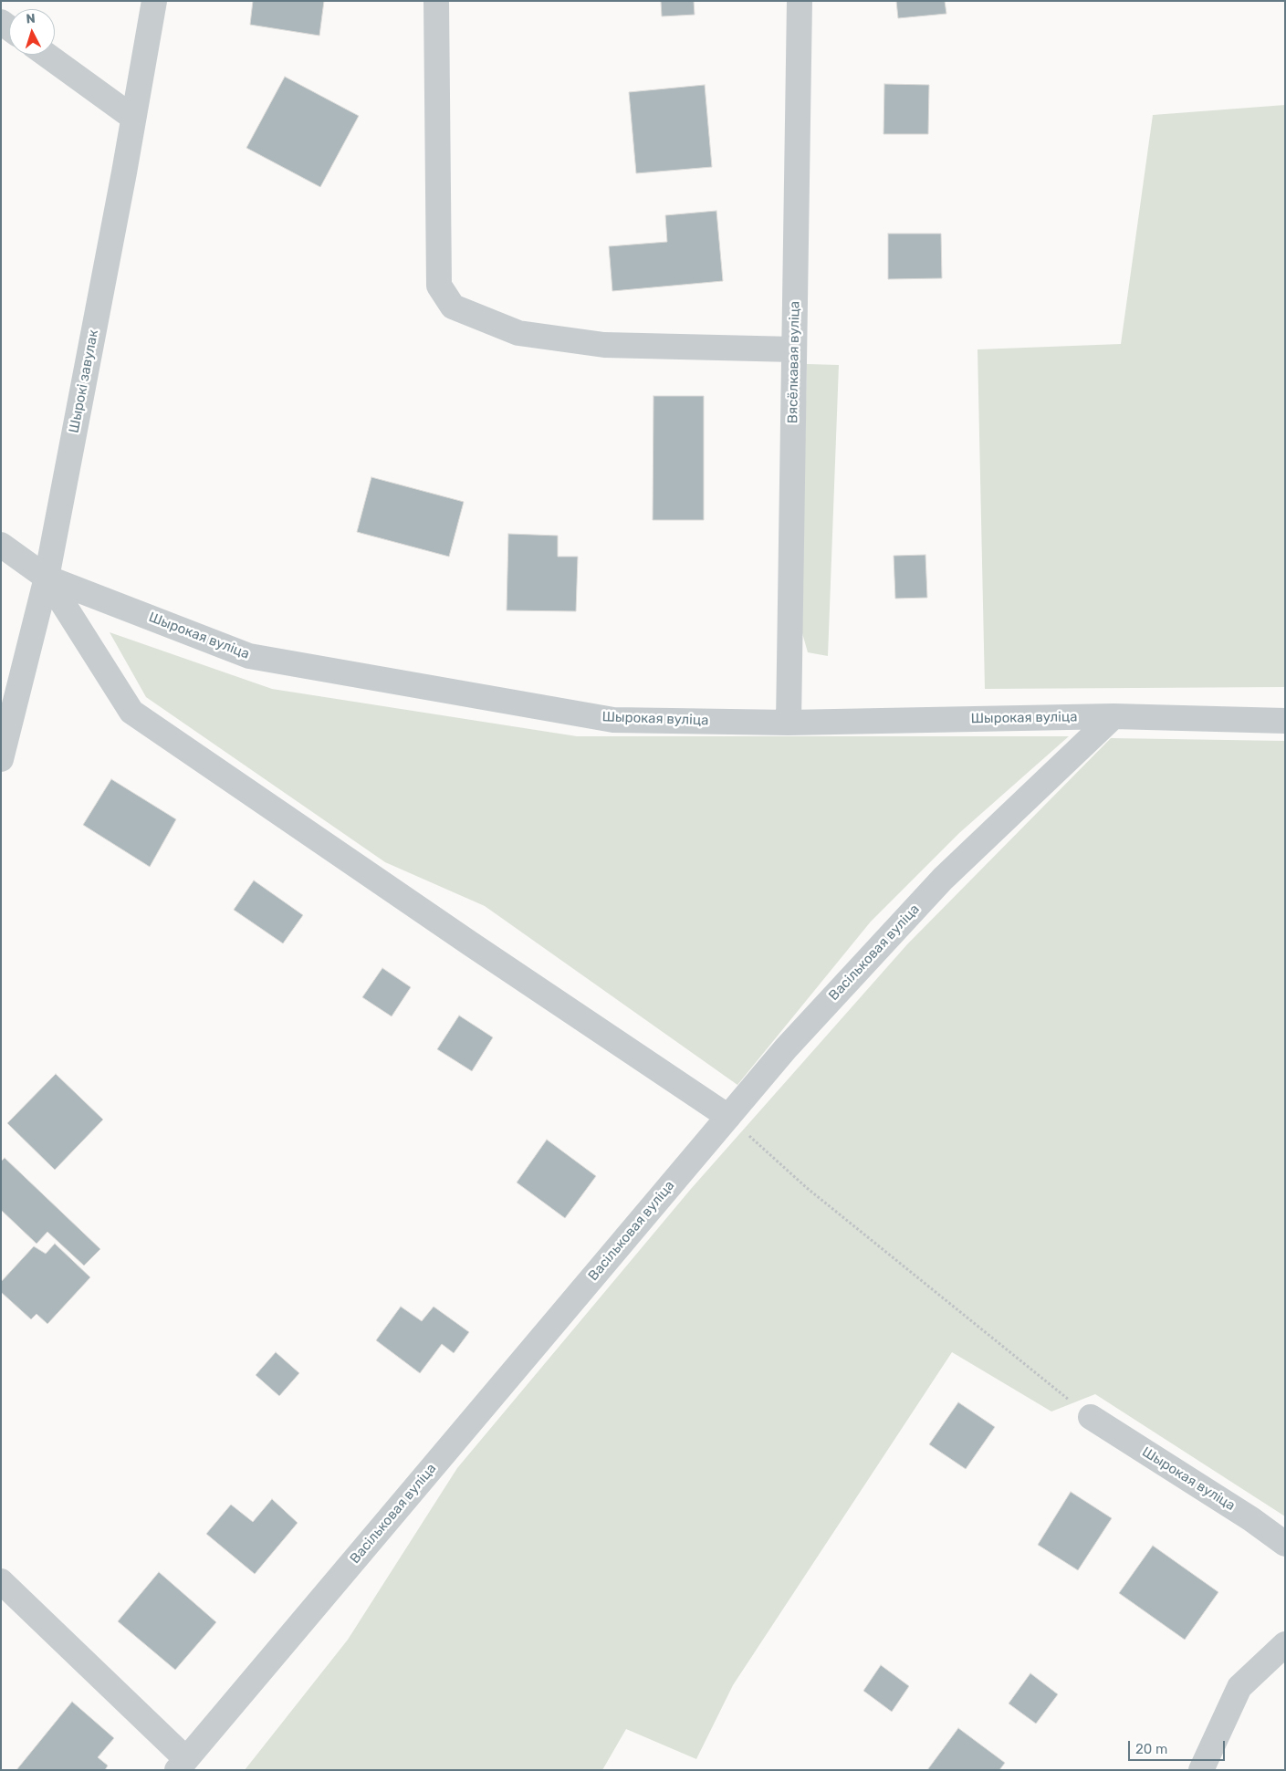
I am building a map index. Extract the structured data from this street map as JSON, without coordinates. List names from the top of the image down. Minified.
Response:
{"streets":{"street":["Вясёлкавая вуліца","Шырокі завулак","Шырокая вуліца","Васільковая вуліца"]},"crossings":[["Вясёлкавая вуліца","Шырокая вуліца"],["Шырокі завулак","Шырокая вуліца"],["Шырокая вуліца","Васільковая вуліца"]],"scale_bar":"20 m","north":"top"}
